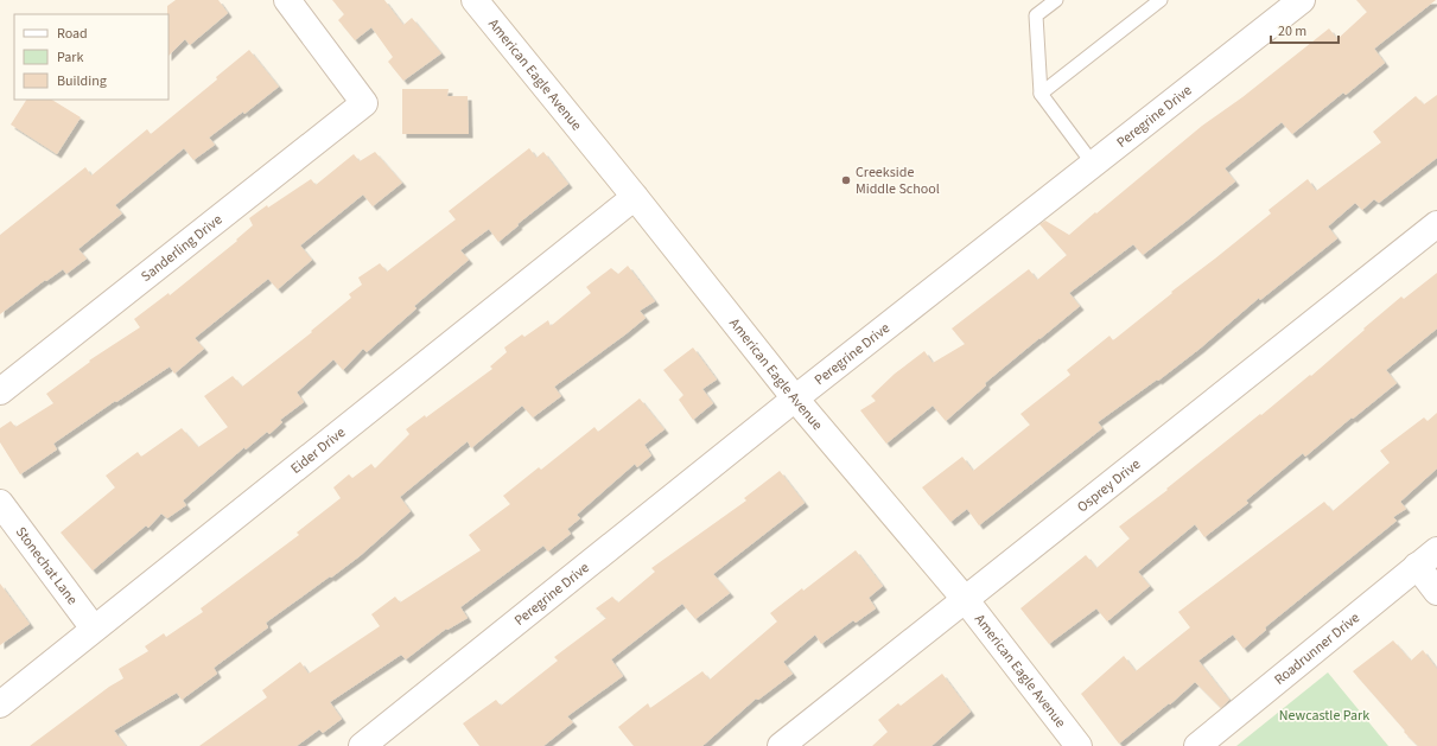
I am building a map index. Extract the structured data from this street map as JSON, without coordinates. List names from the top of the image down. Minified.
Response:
{"streets":{"street":["American Eagle Avenue","Peregrine Drive","Sanderling Drive","Eider Drive","Osprey Drive","Stonechat Lane","Roadrunner Drive"]},"crossings":[["American Eagle Avenue","Peregrine Drive"],["American Eagle Avenue","Eider Drive"],["American Eagle Avenue","Osprey Drive"],["Eider Drive","Stonechat Lane"]],"parks":["Newcastle Park"],"places":["Creekside Middle School"],"legend":["Road","Park","Building"],"scale_bar":"20 m"}
